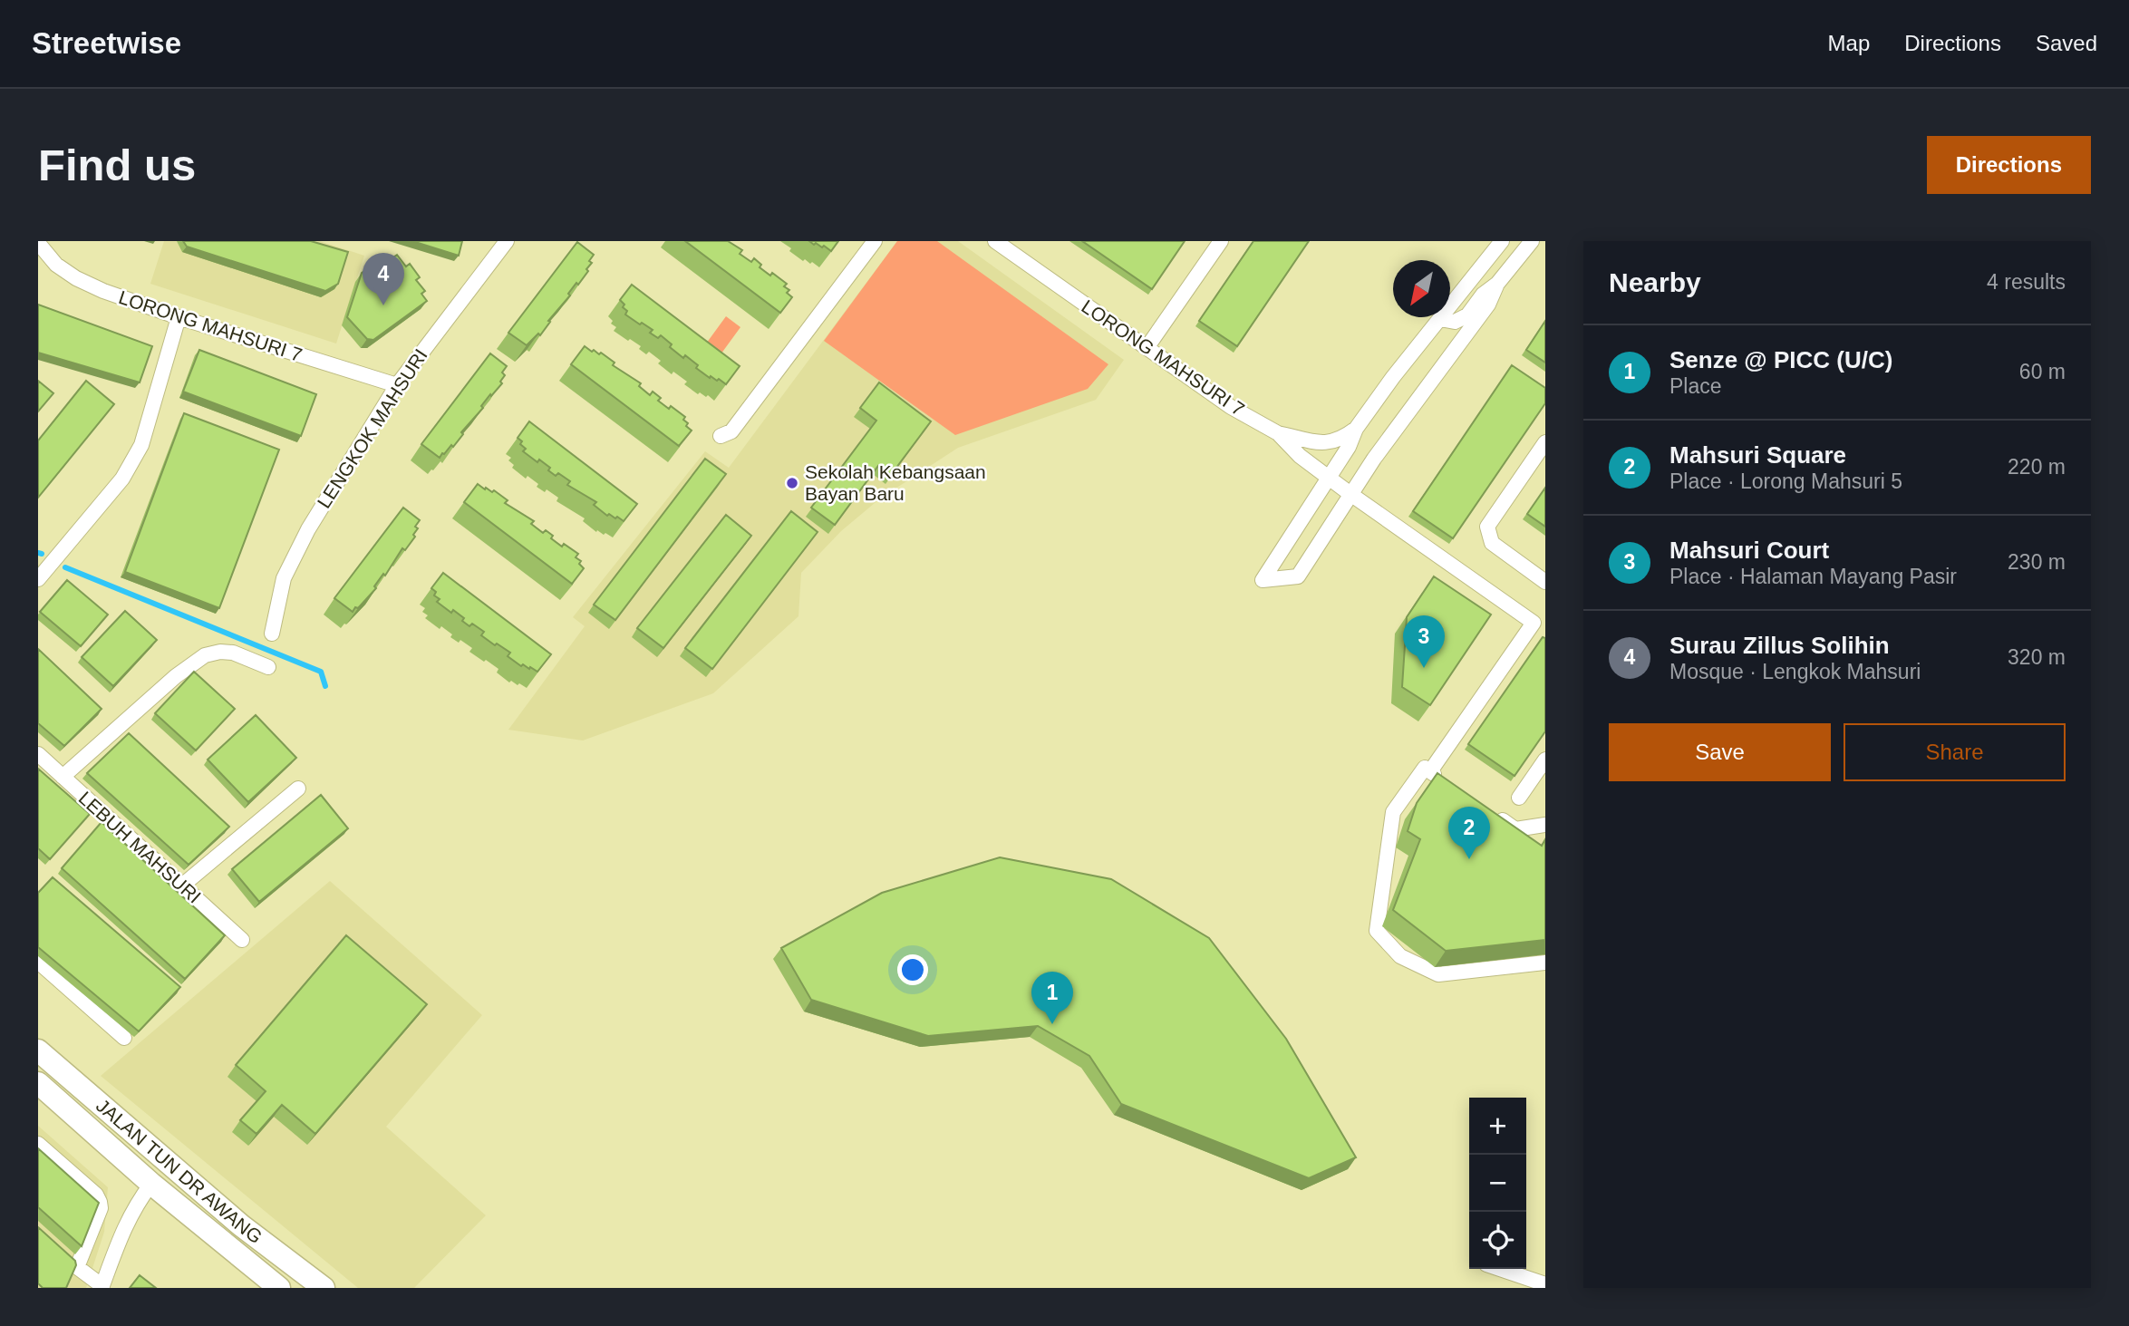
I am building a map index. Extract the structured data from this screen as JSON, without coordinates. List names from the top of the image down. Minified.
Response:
{"streets":{"main road":["JALAN TUN DR AWANG"],"street":["LORONG MAHSURI 7","LENGKOK MAHSURI","LEBUH MAHSURI"]},"crossings":[["LORONG MAHSURI 7","LENGKOK MAHSURI"]],"places":["Sekolah Kebangsaan Bayan Baru"],"north":"bottom left","page":{"header":"Streetwise","nav":["Map","Directions","Saved"],"buttons":["Directions",["Save","Share"]],"title":"Find us","heading":["Nearby","4 results"],"pins":["4","3","2","1"],"list":[{"mark":"1","name":"Senze @ PICC (U/C)","note":"Place","value":"60 m"},{"mark":"2","name":"Mahsuri Square","note":"Place · Lorong Mahsuri 5","value":"220 m"},{"mark":"3","name":"Mahsuri Court","note":"Place · Halaman Mayang Pasir","value":"230 m"},{"mark":"4","name":"Surau Zillus Solihin","note":"Mosque · Lengkok Mahsuri","value":"320 m"}],"map_buttons":["+","−"]}}
